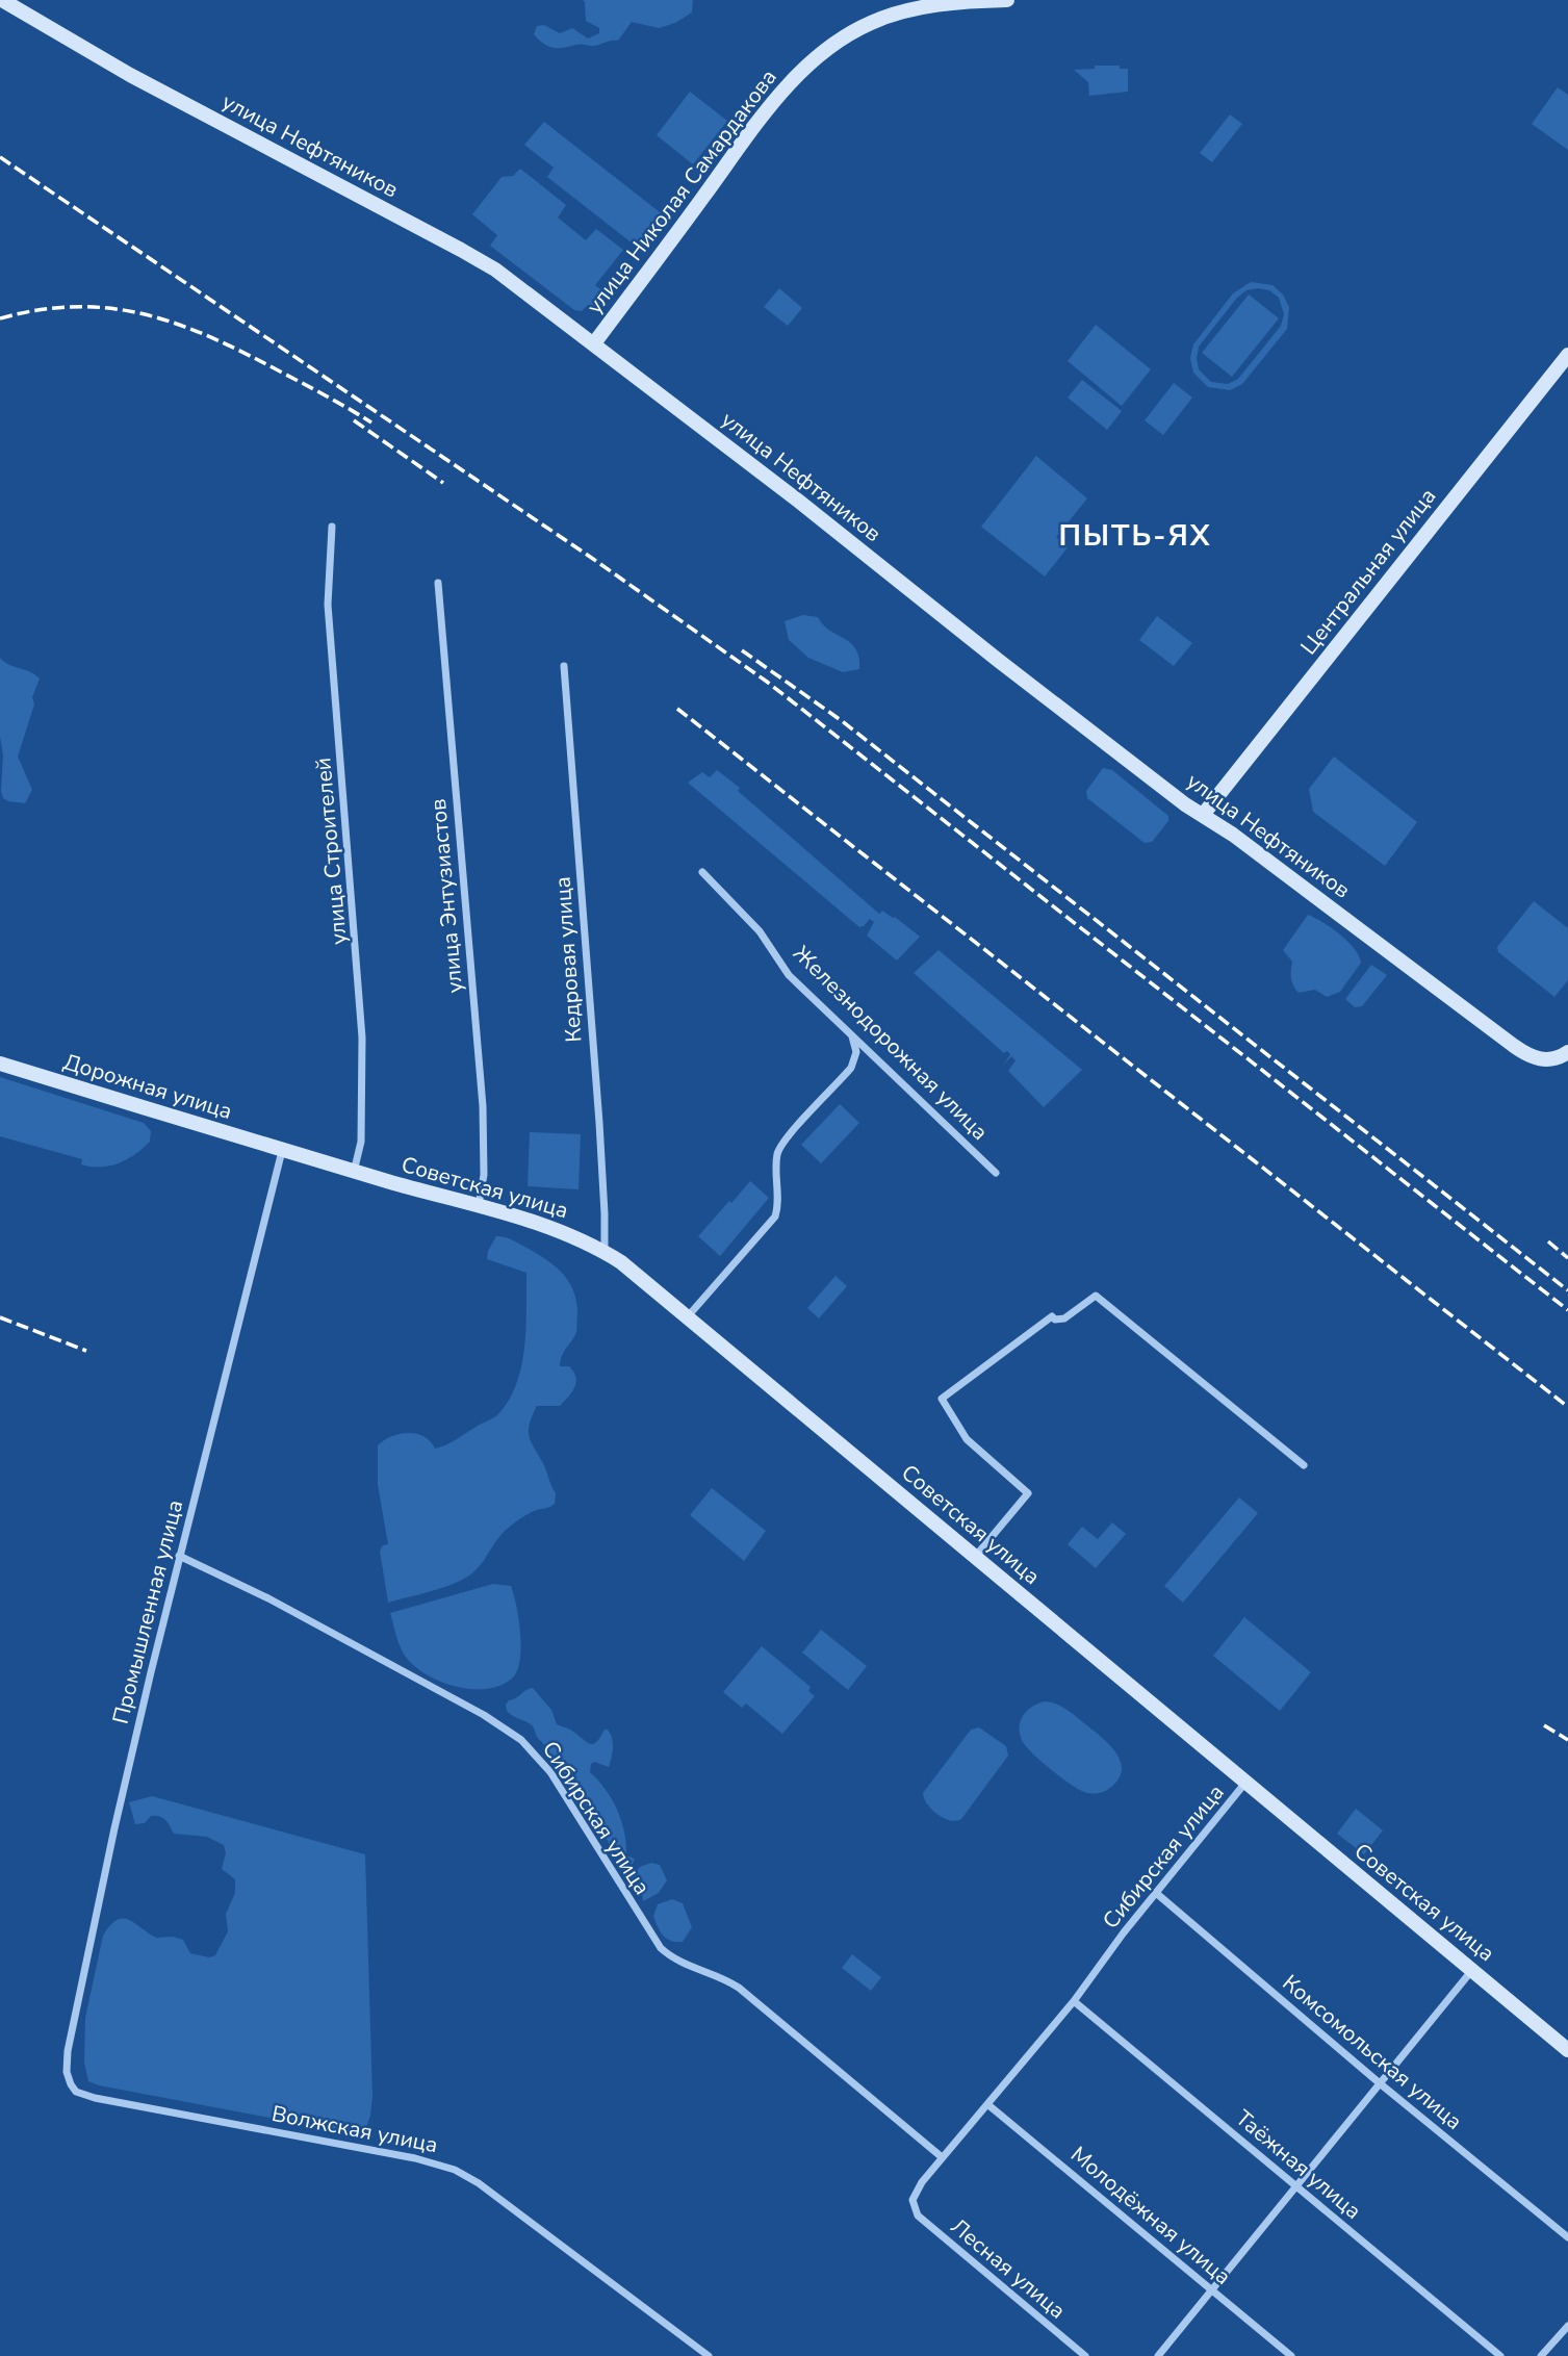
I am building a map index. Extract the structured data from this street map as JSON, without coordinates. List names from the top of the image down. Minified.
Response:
{"streets":{"street":["улица Нефтяников","улица Николая Самардакова","Центральная улица","улица Строителей","улица Энтузиастов","Кедровая улица","Железнодорожная улица","Дорожная улица","Советская улица","Промышленная улица","Сибирская улица","Комсомольская улица","Волжская улица","Таёжная улица","Молодёжная улица","Лесная улица"]},"crossings":[["улица Нефтяников","улица Николая Самардакова"],["улица Нефтяников","Центральная улица"],["улица Строителей","Советская улица"],["улица Энтузиастов","Советская улица"],["Кедровая улица","Советская улица"],["Дорожная улица","Советская улица"],["Дорожная улица","Промышленная улица"],["Советская улица","Промышленная улица"],["Советская улица","Сибирская улица"],["Промышленная улица","Сибирская улица"],["Промышленная улица","Волжская улица"],["Сибирская улица","Комсомольская улица"],["Сибирская улица","Таёжная улица"],["Сибирская улица","Молодёжная улица"],["Сибирская улица","Лесная улица"]],"districts":["ПЫТЬ-ЯХ"]}
